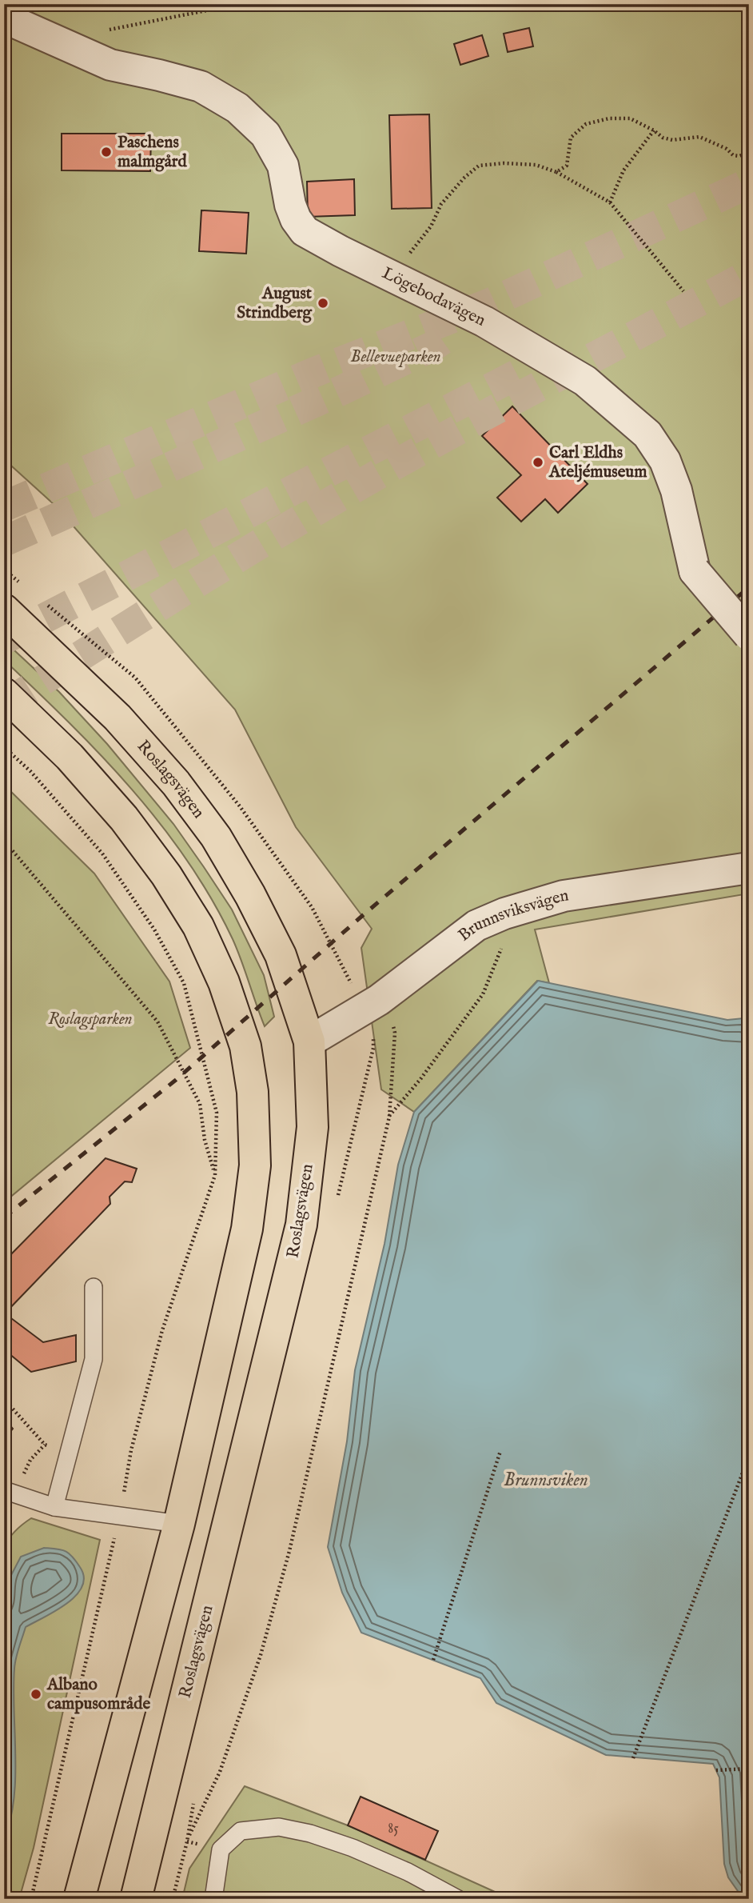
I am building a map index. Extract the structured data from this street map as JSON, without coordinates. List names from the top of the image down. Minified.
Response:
{"streets":{"main road":["Roslagsvägen"],"street":["Lögebodavägen","Brunnsviksvägen"]},"crossings":[["Roslagsvägen","Brunnsviksvägen"]],"water":["Brunnsviken"],"parks":["Bellevueparken","Roslagsparken"],"places":["Paschens malmgård","August Strindberg","Carl Eldhs Ateljémuseum","Albano campusområde"],"house_numbers":["85"]}
